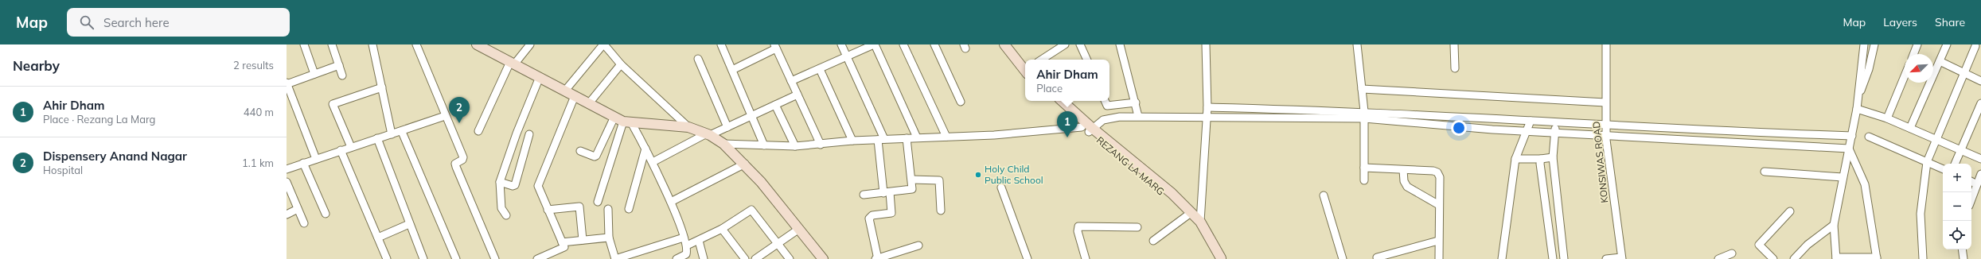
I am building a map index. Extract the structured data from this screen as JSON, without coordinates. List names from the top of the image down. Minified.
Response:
{"streets":{"main road":["REZANG LA MARG"],"street":["KONSIWAS ROAD"]},"places":["Holy Child Public School"],"north":"bottom left","page":{"header":"Map","search":"Search here","nav":["Map","Layers","Share"],"heading":["Nearby","2 results"],"popup":["Ahir Dham","Place"],"list":[{"mark":"1","name":"Ahir Dham","note":"Place · Rezang La Marg","value":"440 m"},{"mark":"2","name":"Dispensery Anand Nagar","note":"Hospital","value":"1.1 km"}],"pins":["2","1"],"map_buttons":["+","−"]}}
